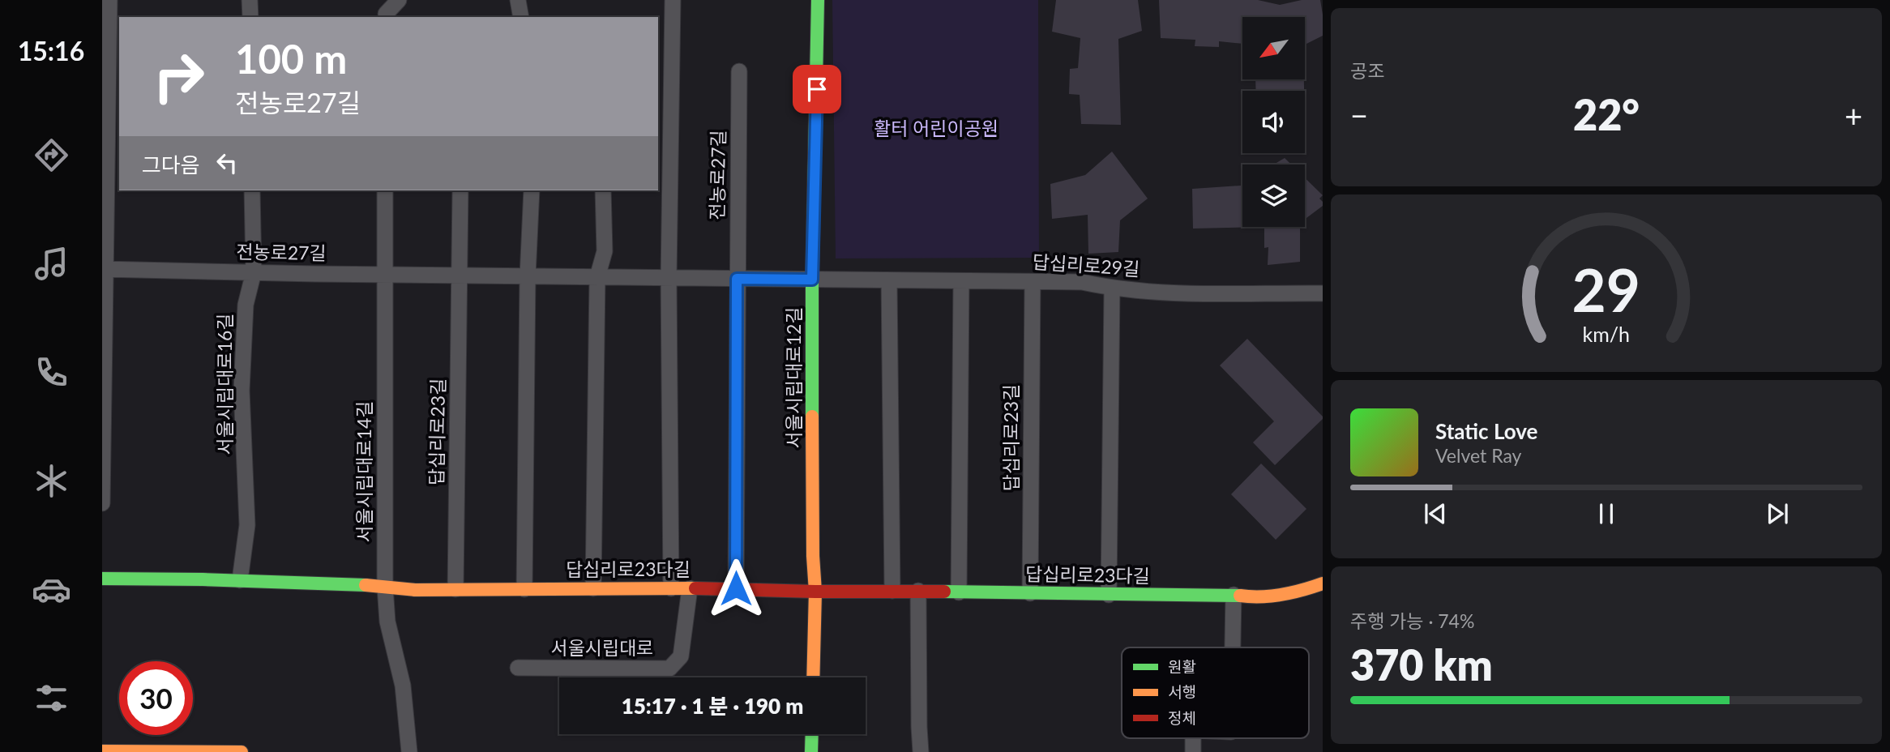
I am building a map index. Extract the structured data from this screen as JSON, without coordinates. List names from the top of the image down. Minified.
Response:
{"streets":{"street":["전농로27길","답십리로29길","서울시립대로12길","서울시립대로16길","답십리로23길","서울시립대로14길","답십리로23다길","서울시립대로"]},"crossings":[["전농로27길","답십리로29길"],["전농로27길","서울시립대로12길"],["전농로27길","서울시립대로16길"],["전농로27길","답십리로23길"],["전농로27길","서울시립대로14길"],["답십리로29길","서울시립대로12길"],["답십리로29길","답십리로23길"],["서울시립대로12길","답십리로23다길"],["서울시립대로16길","답십리로23다길"],["답십리로23길","답십리로23다길"],["서울시립대로14길","답십리로23다길"],["답십리로23다길","서울시립대로"]],"parks":["활터 어린이공원"],"legend":["원활","서행","정체"],"north":"bottom left","page":{"tabs":"15:16","tile":["공조",["주행 가능 · 74%","370 km"]],"turn":["100 m","전농로27길"],"heat":["−","22°","+"],"then":"그다음","song":["Static Love","Velvet Ray"],"limit":"30","trip":"15:17 · 1 분 · 190 m","gauge":["29","km/h"]}}
